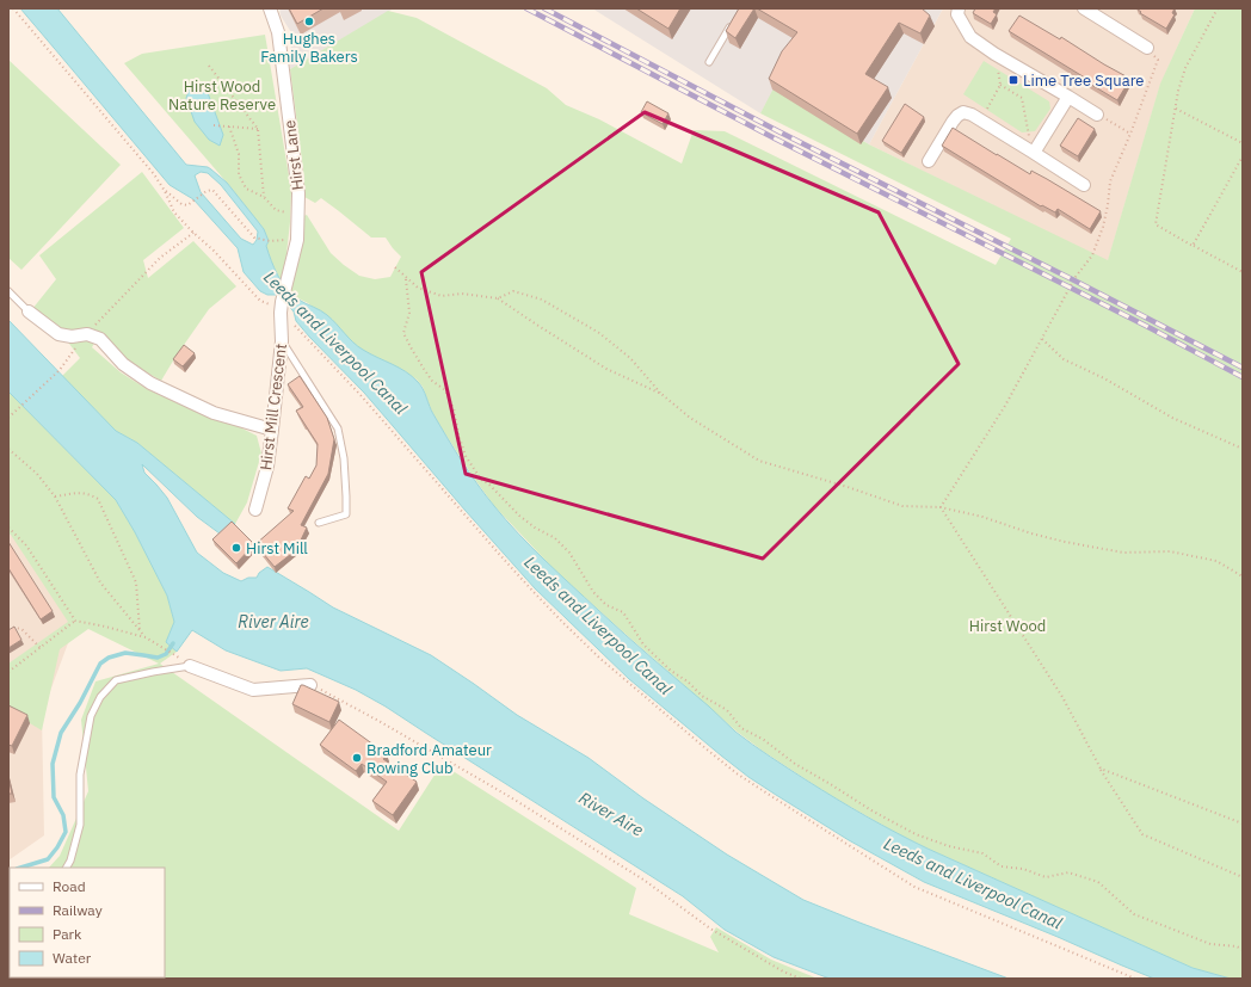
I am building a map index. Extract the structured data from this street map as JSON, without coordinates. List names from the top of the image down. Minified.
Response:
{"streets":{"street":["Hirst Lane","Hirst Mill Crescent"]},"crossings":[["Hirst Lane","Hirst Mill Crescent"]],"water":["Leeds and Liverpool Canal","River Aire"],"parks":["Hirst Wood Nature Reserve","Hirst Wood"],"places":{"other":["Hughes Family Bakers","Hirst Mill","Bradford Amateur Rowing Club"],"transit":["Lime Tree Square"]},"legend":["Road","Railway","Park","Water"]}
